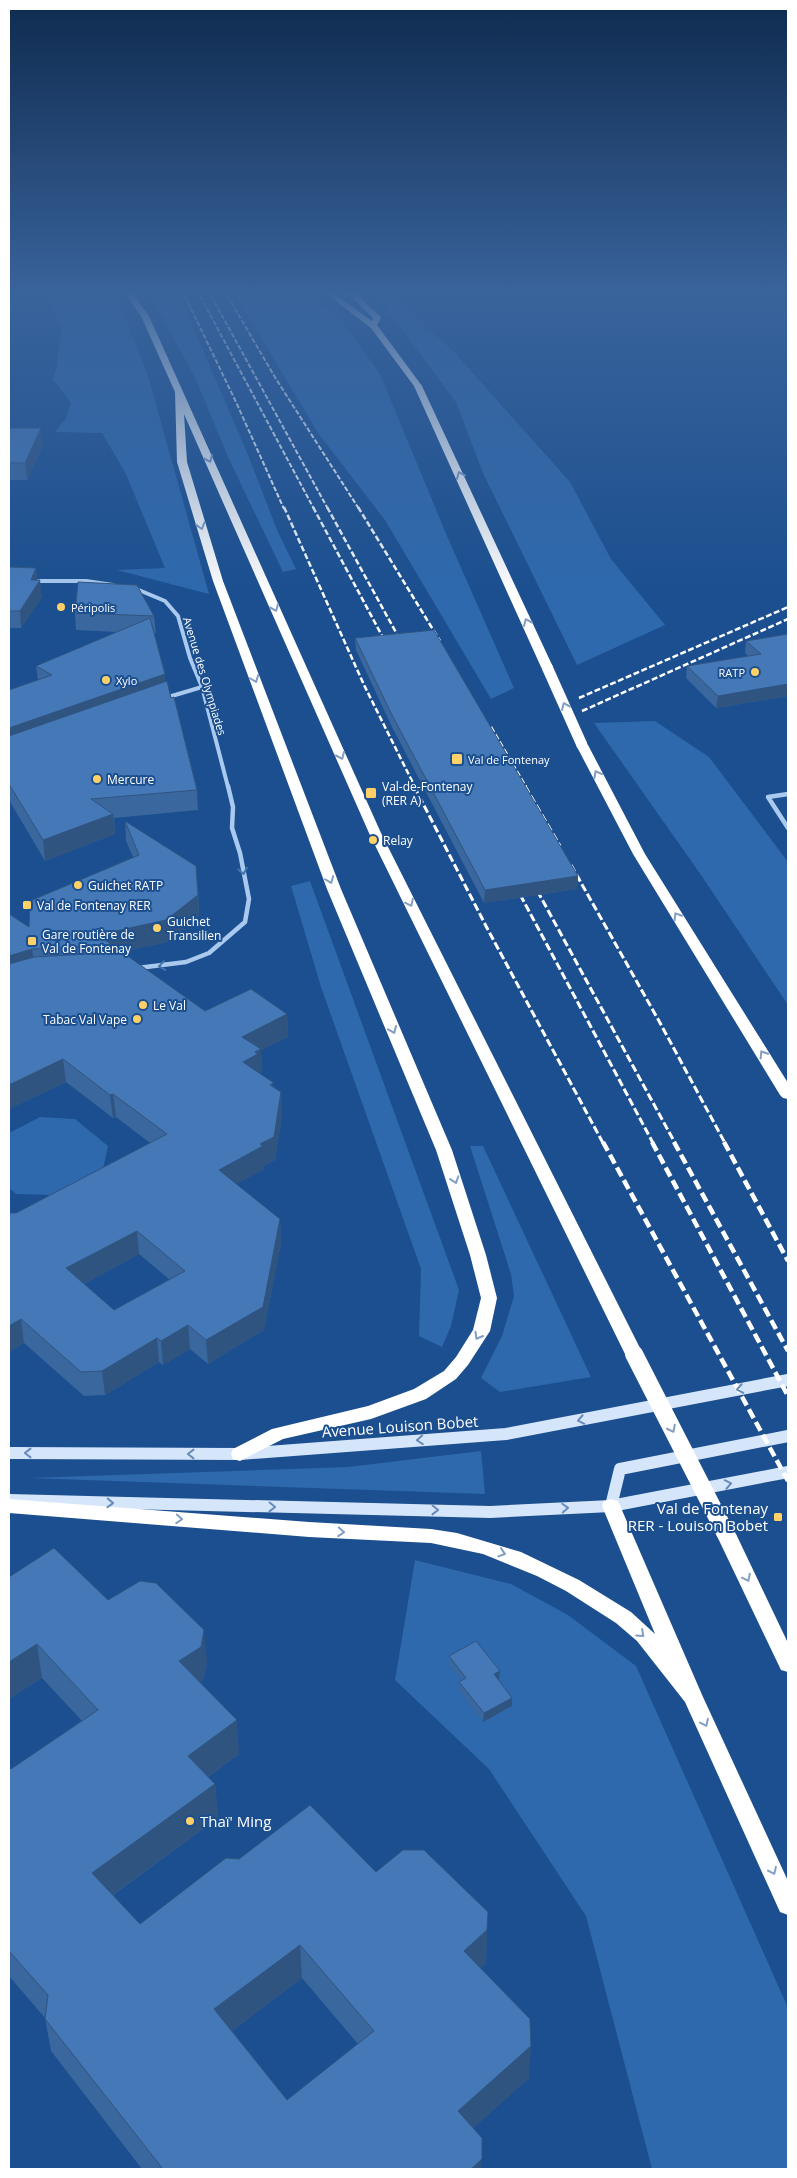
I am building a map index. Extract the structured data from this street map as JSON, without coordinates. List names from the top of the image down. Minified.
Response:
{"streets":{"main road":["Avenue Louison Bobet"],"street":["Avenue des Olympiades"]},"places":{"other":["Péripolis","RATP","Xylo","Mercure","Relay","Guichet RATP","Guichet Transilien","Le Val","Tabac Val Vape","Thaï' Ming"],"transit":["Val de Fontenay","Val-de-Fontenay (RER A)","Val de Fontenay RER","Gare routière de Val de Fontenay","Val de Fontenay RER - Louison Bobet"]}}
